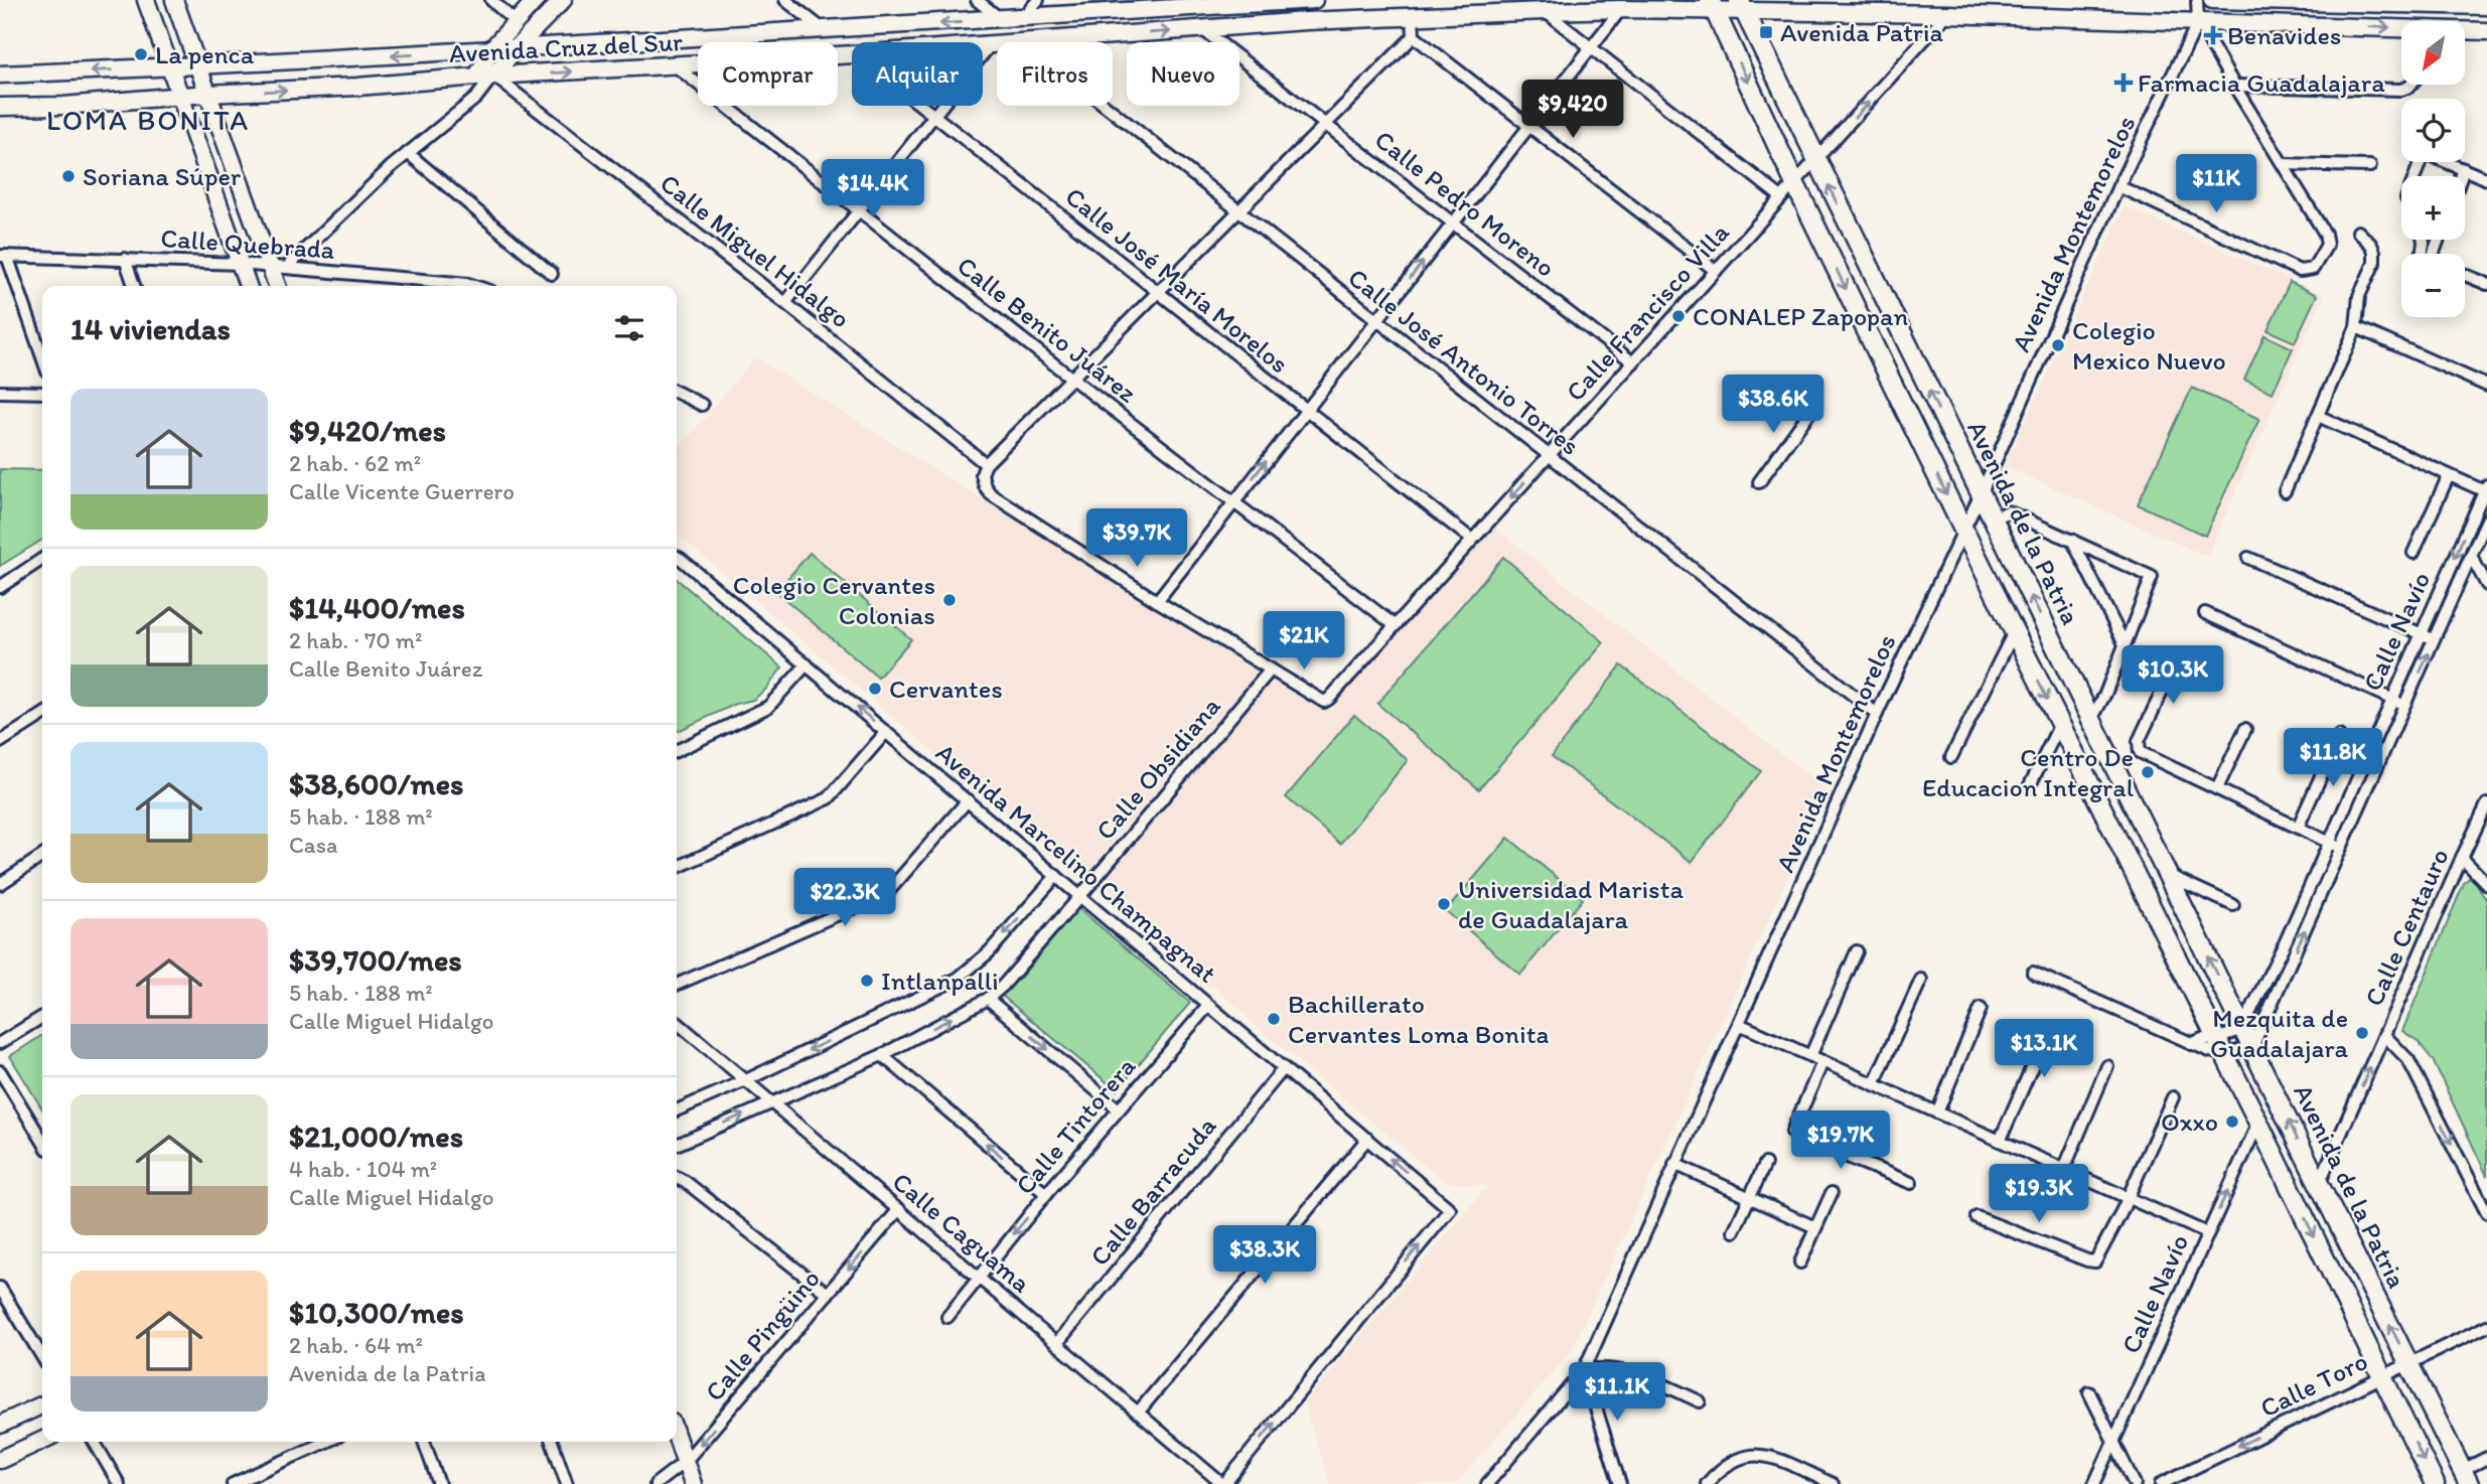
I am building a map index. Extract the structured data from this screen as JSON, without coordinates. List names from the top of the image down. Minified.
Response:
{"streets":{"main road":["Avenida Cruz del Sur","Avenida de la Patria"],"street":["Calle Pedro Moreno","Avenida Montemorelos","Calle Quebrada","Calle Miguel Hidalgo","Calle José María Morelos","Calle Francisco Villa","Calle Benito Juárez","Calle José Antonio Torres","Calle Navío","Calle Obsidiana","Avenida Marcelino Champagnat","Calle Centauro","Calle Tintorera","Calle Barracuda","Calle Caguama","Calle Pingüino","Calle Toro"]},"crossings":[["Avenida Cruz del Sur","Calle Pedro Moreno"],["Avenida Cruz del Sur","Avenida Montemorelos"],["Avenida Cruz del Sur","Calle Miguel Hidalgo"],["Avenida Cruz del Sur","Calle Francisco Villa"],["Avenida Cruz del Sur","Calle Benito Juárez"],["Avenida Cruz del Sur","Avenida de la Patria"],["Calle Pedro Moreno","Calle Francisco Villa"],["Avenida Montemorelos","Calle José Antonio Torres"],["Avenida Montemorelos","Avenida de la Patria"],["Calle José María Morelos","Calle Francisco Villa"],["Calle Francisco Villa","Calle Benito Juárez"],["Calle Francisco Villa","Calle José Antonio Torres"],["Calle Francisco Villa","Avenida de la Patria"],["Calle Francisco Villa","Calle Obsidiana"],["Avenida de la Patria","Calle Navío"],["Avenida de la Patria","Calle Centauro"],["Avenida de la Patria","Calle Toro"],["Calle Obsidiana","Avenida Marcelino Champagnat"],["Calle Obsidiana","Calle Caguama"],["Avenida Marcelino Champagnat","Calle Tintorera"],["Avenida Marcelino Champagnat","Calle Barracuda"],["Avenida Marcelino Champagnat","Calle Caguama"],["Calle Tintorera","Calle Caguama"],["Calle Barracuda","Calle Caguama"],["Calle Caguama","Calle Pingüino"]],"one_way":["Calle Centauro","Calle Pingüino","Calle Toro"],"districts":["LOMA BONITA"],"places":{"transit":["Avenida Patria"],"health":["Benavides","Farmacia Guadalajara"],"other":["La penca","Soriana Súper","CONALEP Zapopan","Colegio Mexico Nuevo","Colegio Cervantes Colonias","Cervantes","Centro De Educacion Integral","Universidad Marista de Guadalajara","Intlanpalli","Bachillerato Cervantes Loma Bonita","Mezquita de Guadalajara","Oxxo"]},"north":"bottom left","page":{"map_buttons":["+","−"],"chip":["Comprar","Alquilar","Filtros","Nuevo"],"price":["$9,420","$11K","$14.4K","$38.6K","$39.7K","$21K","$10.3K","$11.8K","$22.3K","$13.1K","$19.7K","$19.3K","$38.3K","$11.1K"],"heading":"14 viviendas","list":[{"name":"$9,420/mes","note":"2 hab. · 62 m² · Calle Vicente Guerrero"},{"name":"$14,400/mes","note":"2 hab. · 70 m² · Calle Benito Juárez"},{"name":"$38,600/mes","note":"5 hab. · 188 m² · Casa"},{"name":"$39,700/mes","note":"5 hab. · 188 m² · Calle Miguel Hidalgo"},{"name":"$21,000/mes","note":"4 hab. · 104 m² · Calle Miguel Hidalgo"},{"name":"$10,300/mes","note":"2 hab. · 64 m² · Avenida de la Patria"}]}}
